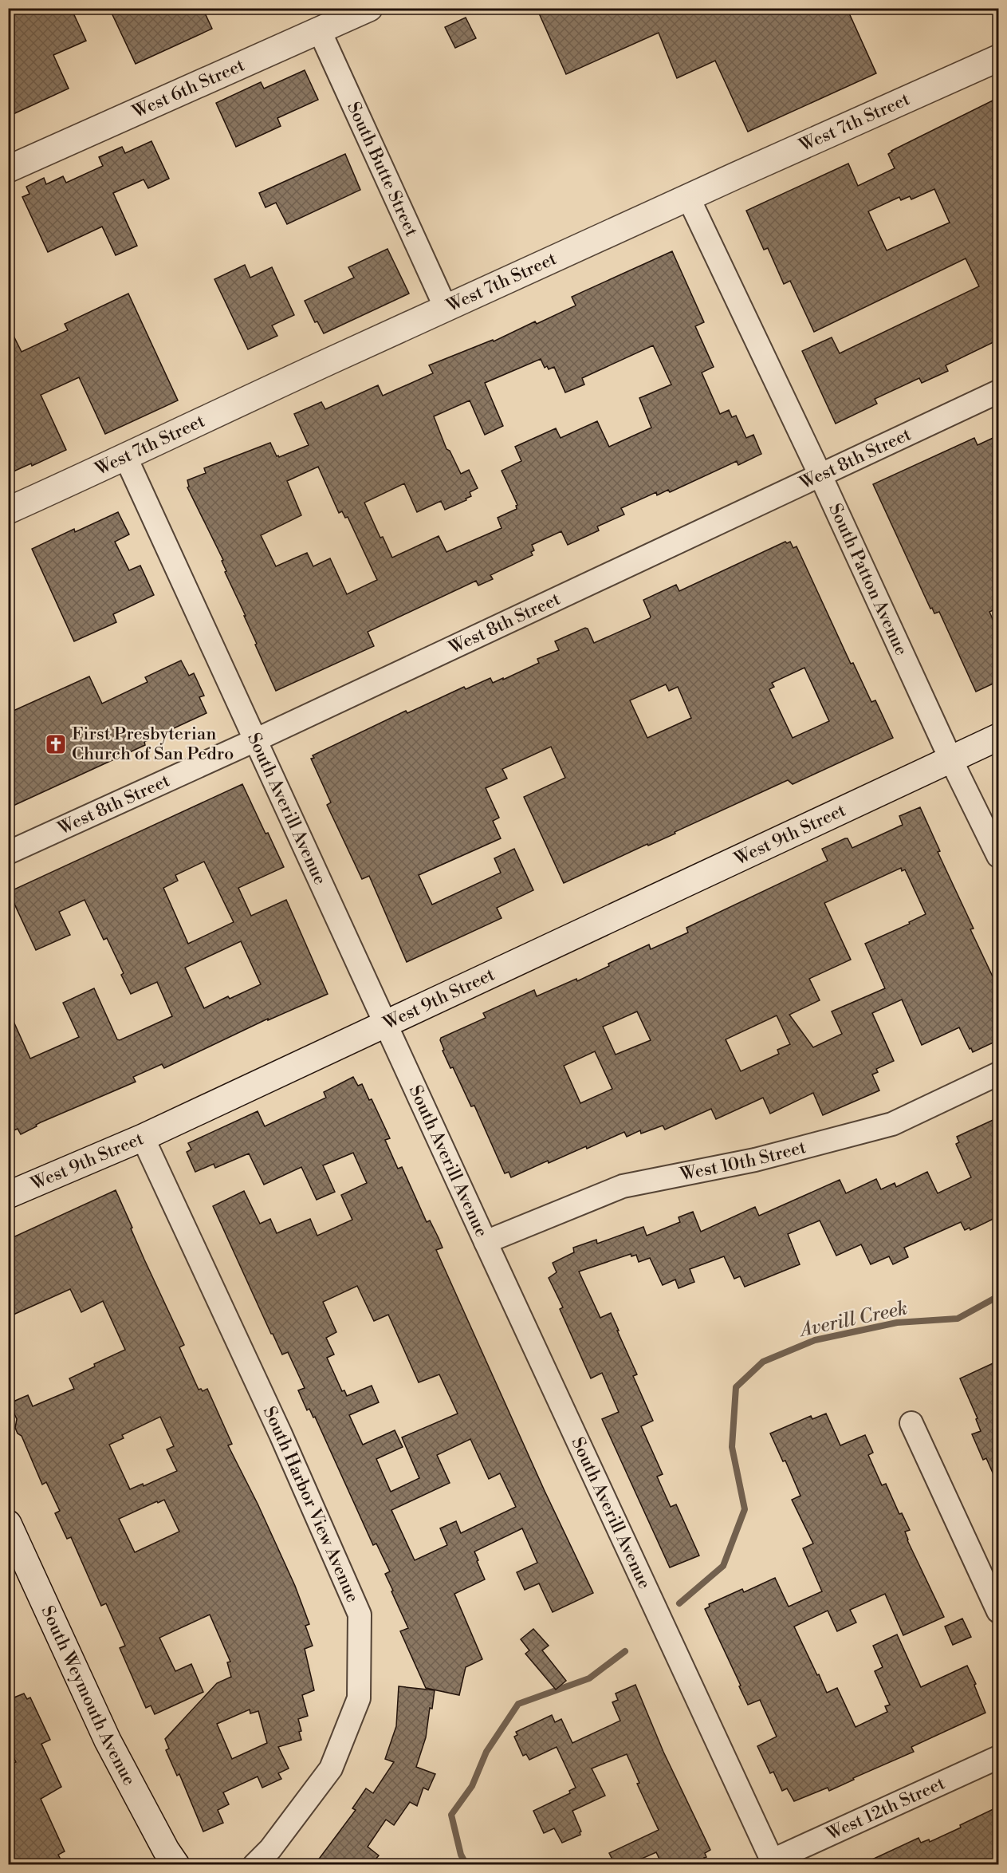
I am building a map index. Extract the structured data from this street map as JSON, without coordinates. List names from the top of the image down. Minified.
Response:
{"streets":{"street":["West 6th Street","West 7th Street","South Butte Street","West 8th Street","South Patton Avenue","South Averill Avenue","West 9th Street","West 10th Street","South Harbor View Avenue","South Weymouth Avenue","West 12th Street"]},"crossings":[["West 6th Street","South Butte Street"],["West 7th Street","South Butte Street"],["West 7th Street","South Patton Avenue"],["West 7th Street","South Averill Avenue"],["West 8th Street","South Patton Avenue"],["West 8th Street","South Averill Avenue"],["South Patton Avenue","West 9th Street"],["South Averill Avenue","West 9th Street"],["South Averill Avenue","West 10th Street"],["South Averill Avenue","West 12th Street"],["West 9th Street","South Harbor View Avenue"]],"water":["Averill Creek"],"places":{"church":["First Presbyterian Church of San Pedro"]}}
